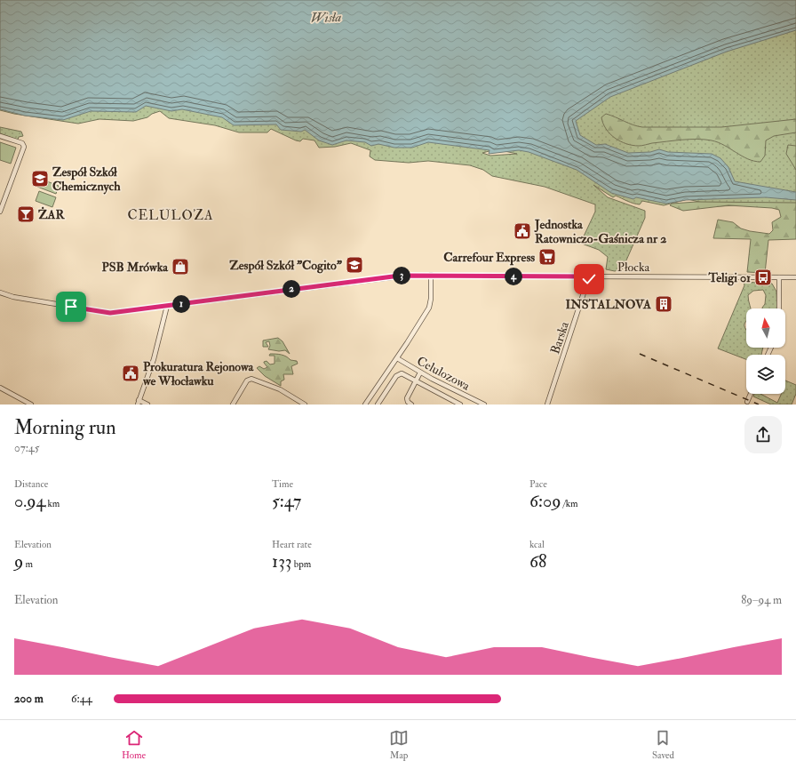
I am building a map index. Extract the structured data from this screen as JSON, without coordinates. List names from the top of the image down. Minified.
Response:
{"streets":{"street":["Płocka","Barska","Celulozowa"]},"crossings":[["Płocka","Barska"],["Płocka","Celulozowa"]],"districts":["CELULOZA"],"water":["Wisła"],"places":{"school or university":["Zespół Szkół Chemicznych","Zespół Szkół \"Cogito\""],"bar":["ŻAR"],"public building":["Jednostka Ratowniczo-Gaśnicza nr 2","Prokuratura Rejonowa we Włocławku"],"supermarket":["Carrefour Express"],"shop":["PSB Mrówka"],"bus stop":["Teligi 01"],"building":["INSTALNOVA"]},"north":"top","page":{"pins":["3","4","2","1"],"heading":["Morning run","07:45"],"stats":[["Distance","0.94 km"],["Time","5:47"],["Pace","6:09 /km"],["Elevation","9 m"],["Heart rate","133 bpm"],["kcal","68"]],"chart":["Elevation","89–94 m"],"list":[{"name":"200 m","note":"6:44"}],"tabs":["Home","Map","Saved"]}}
